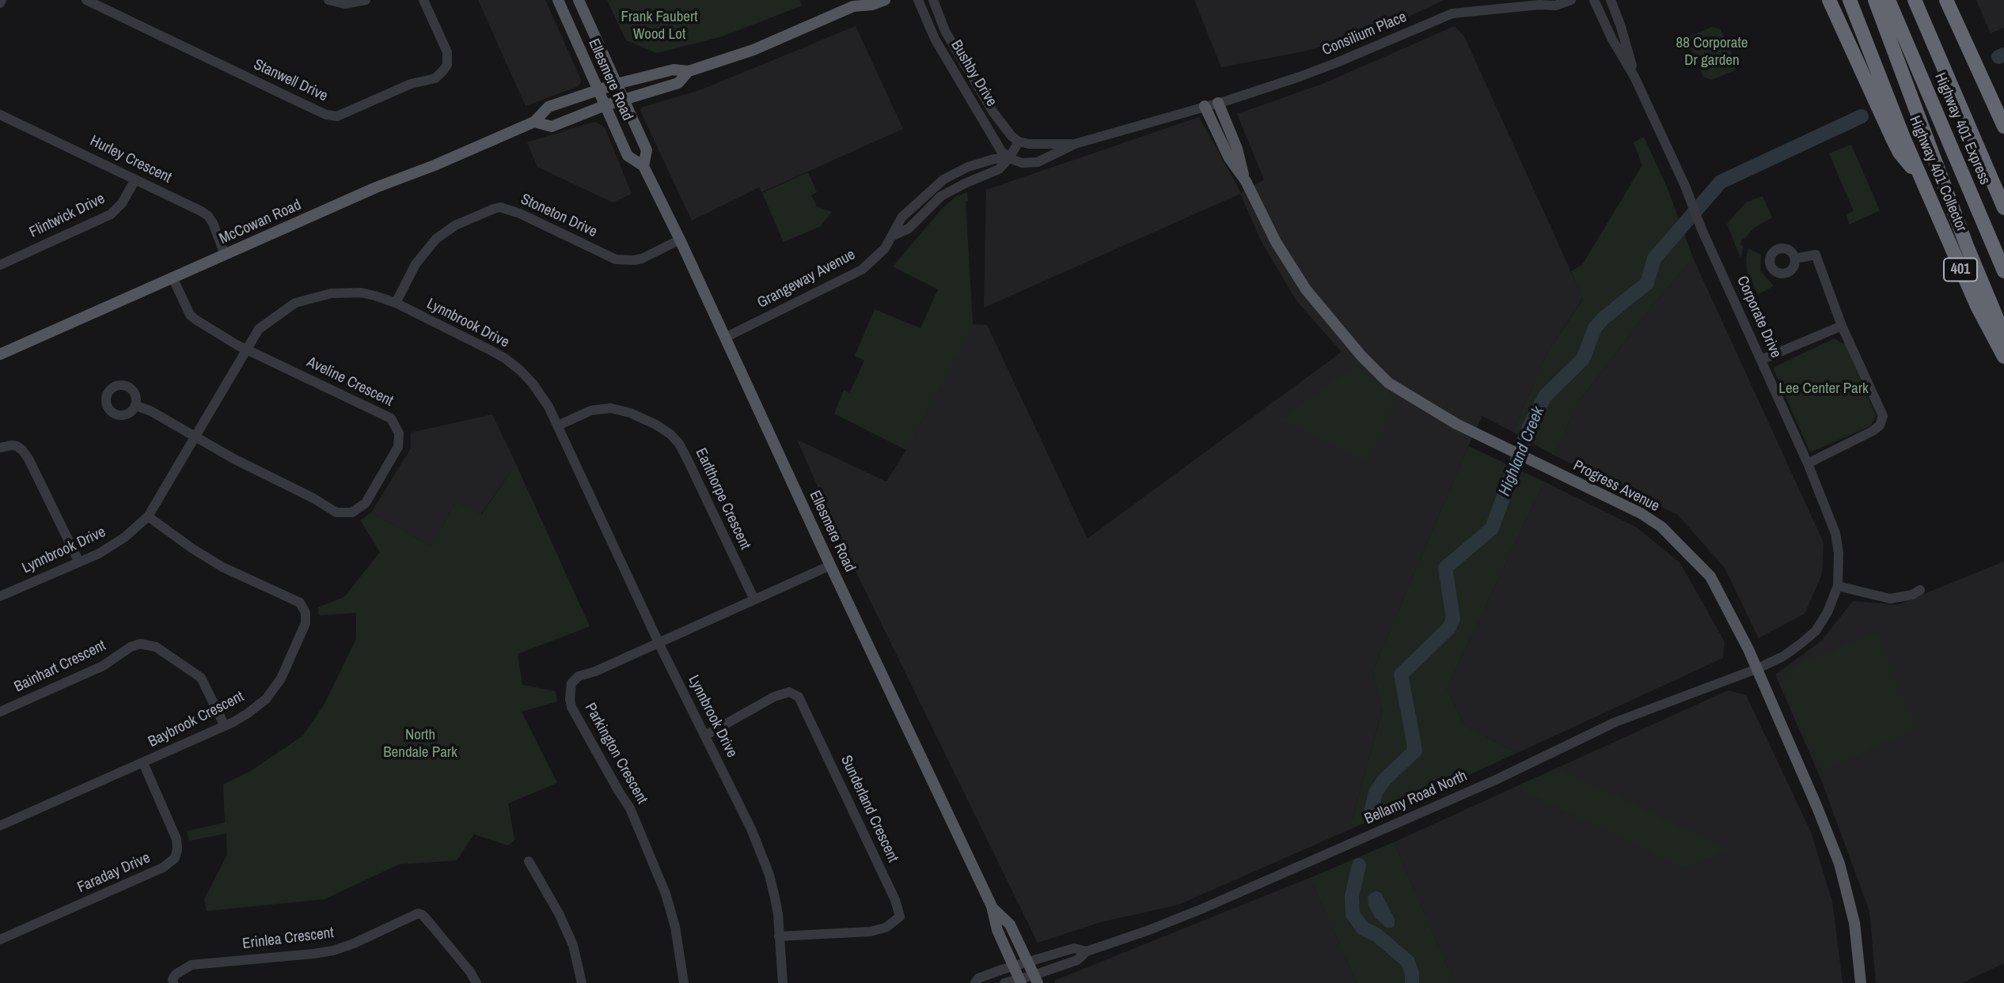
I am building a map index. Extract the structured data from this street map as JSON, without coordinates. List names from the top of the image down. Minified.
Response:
{"streets":{"highway":["Highway 401 Express","Highway 401 Collector","401"],"main road":["Ellesmere Road","McCowan Road","Progress Avenue"],"street":["Consilium Place","Bushby Drive","Stanwell Drive","Hurley Crescent","Flintwick Drive","Stoneton Drive","Grangeway Avenue","Corporate Drive","Lynnbrook Drive","Aveline Crescent","Earlthorpe Crescent","Bainhart Crescent","Baybrook Crescent","Parkington Crescent","Bellamy Road North","Sunderland Crescent","Faraday Drive","Erinlea Crescent"]},"crossings":[["Consilium Place","Progress Avenue"],["Bushby Drive","Grangeway Avenue"],["Ellesmere Road","Stoneton Drive"],["Ellesmere Road","McCowan Road"],["Ellesmere Road","Grangeway Avenue"],["Ellesmere Road","Parkington Crescent"],["Ellesmere Road","Bellamy Road North"],["Hurley Crescent","Flintwick Drive"],["Hurley Crescent","McCowan Road"],["Stoneton Drive","Lynnbrook Drive"],["Corporate Drive","Progress Avenue"],["Corporate Drive","Bellamy Road North"],["Lynnbrook Drive","Aveline Crescent"],["Lynnbrook Drive","Earlthorpe Crescent"],["Lynnbrook Drive","Baybrook Crescent"],["Lynnbrook Drive","Parkington Crescent"],["Lynnbrook Drive","Sunderland Crescent"],["Progress Avenue","Bellamy Road North"],["Earlthorpe Crescent","Parkington Crescent"],["Bainhart Crescent","Baybrook Crescent"],["Baybrook Crescent","Faraday Drive"]],"water":["Highland Creek"],"parks":["Frank Faubert Wood Lot","88 Corporate Dr garden","Lee Center Park","North Bendale Park"]}
